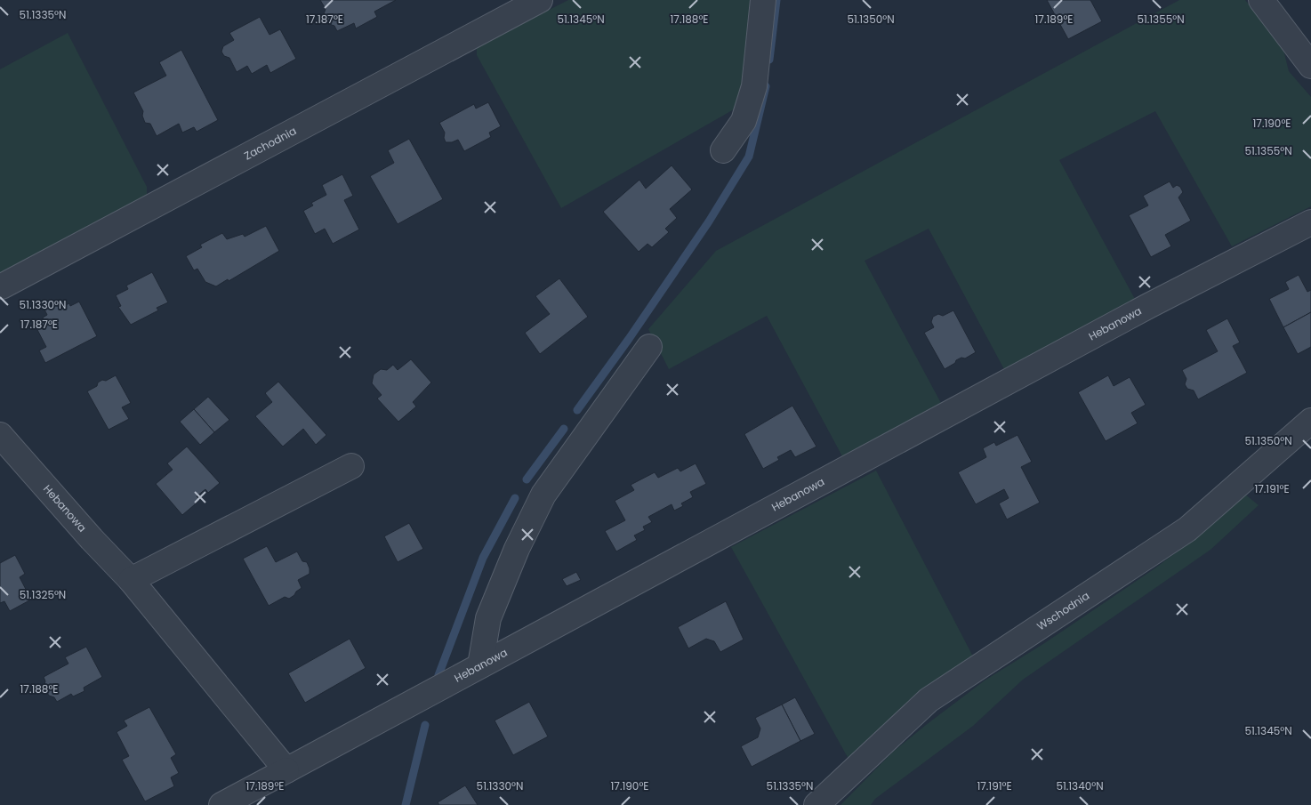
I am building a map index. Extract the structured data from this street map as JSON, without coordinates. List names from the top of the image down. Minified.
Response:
{"streets":{"street":["Zachodnia","Hebanowa","Wschodnia"]},"coordinates":["51.1335°N","17.187°E","51.1345°N","17.188°E","51.1350°N","17.189°E","51.1355°N","17.190°E","51.1330°N","17.191°E","51.1325°N","51.1340°N"]}
